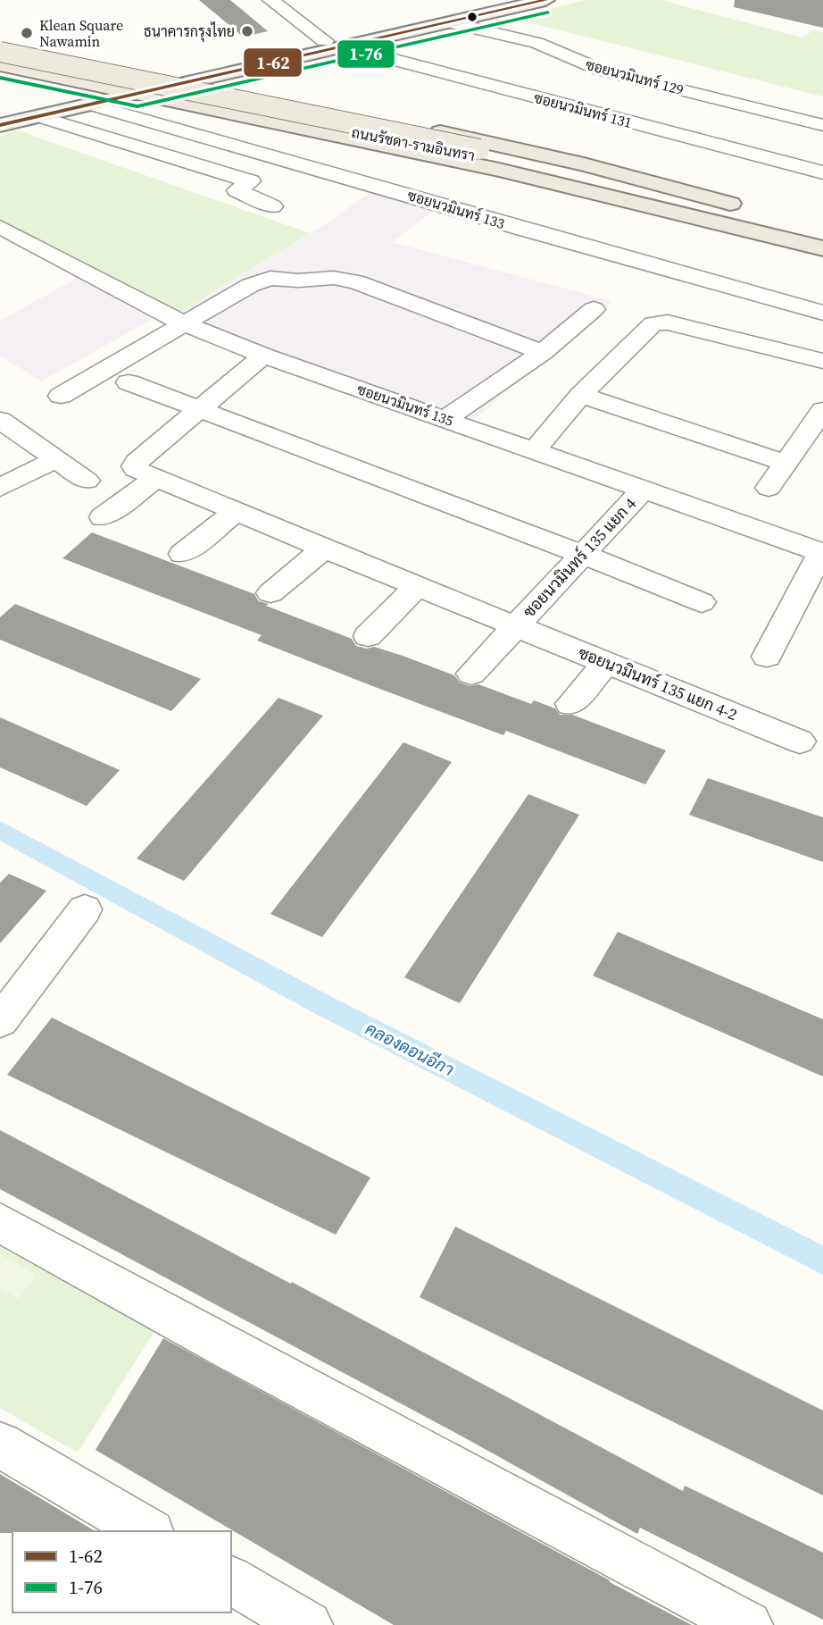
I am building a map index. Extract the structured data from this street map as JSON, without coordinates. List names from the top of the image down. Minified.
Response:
{"streets":{"main road":["ถนนรัชดา-รามอินทรา"],"street":["ซอยนวมินทร์ 129","ซอยนวมินทร์ 131","ซอยนวมินทร์ 133","ซอยนวมินทร์ 135","ซอยนวมินทร์ 135 แยก 4","ซอยนวมินทร์ 135 แยก 4-2"]},"crossings":[["ซอยนวมินทร์ 135","ซอยนวมินทร์ 135 แยก 4"],["ซอยนวมินทร์ 135 แยก 4","ซอยนวมินทร์ 135 แยก 4-2"]],"water":["คลองดอนอีกา"],"places":["ธนาคารกรุงไทย","Klean Square Nawamin"],"lines":["transit line 1-62","transit line 1-76"],"legend":["1-62","1-76"]}
